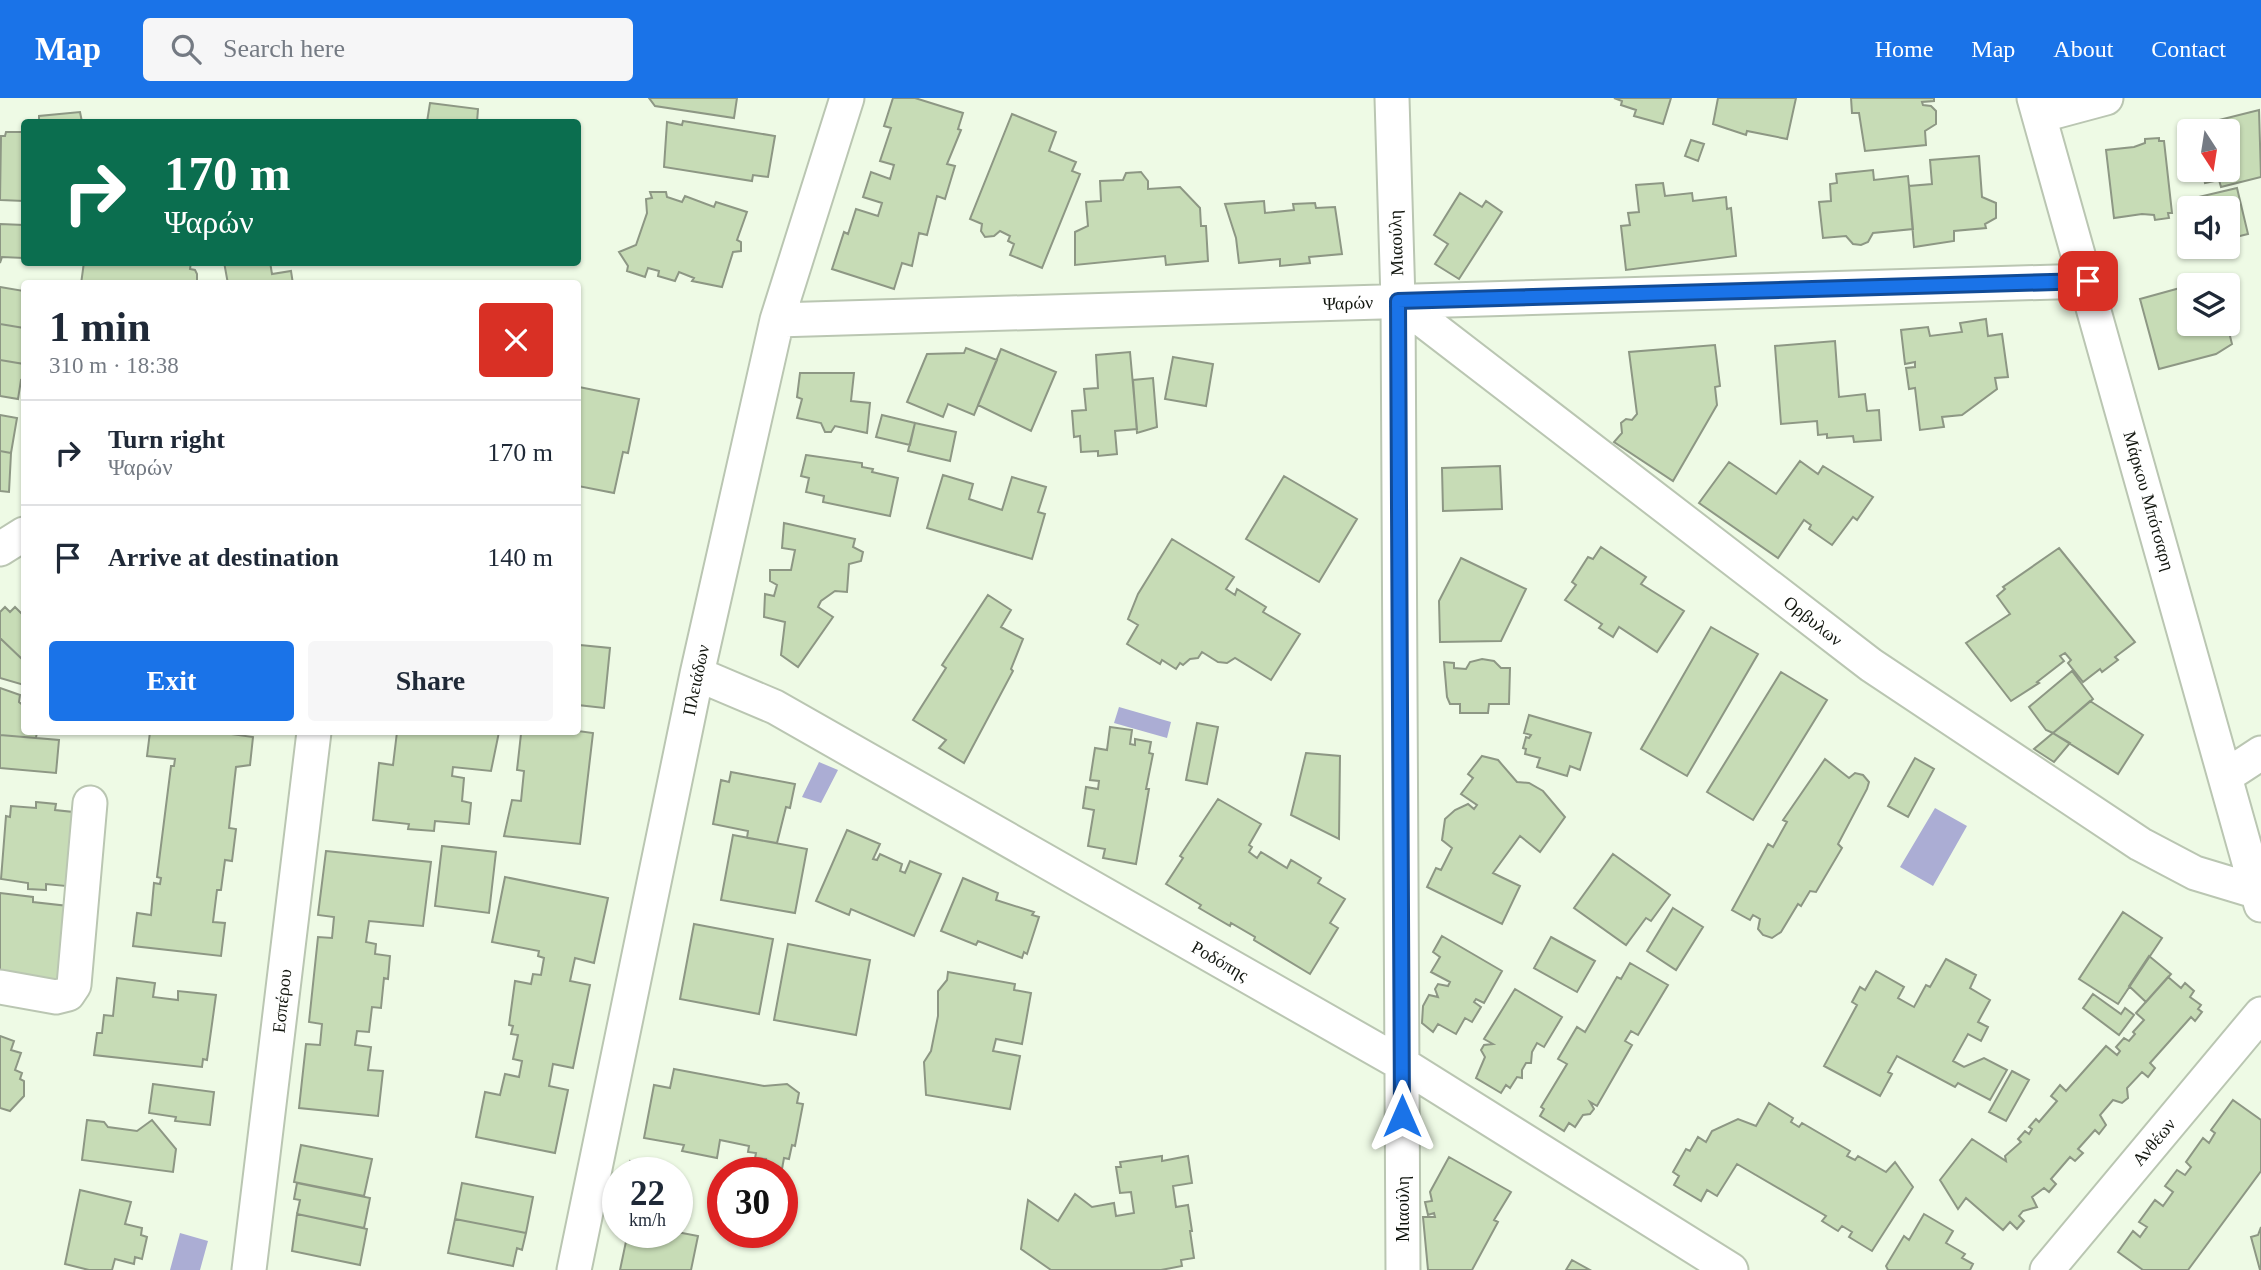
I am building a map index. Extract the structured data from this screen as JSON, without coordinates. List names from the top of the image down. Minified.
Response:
{"streets":{"street":["Μιαούλη","Ψαρών","Μάρκου Μπότσαρη","Ορβυλων","Πλειάδων","Ροδόπης","Εσπέρου","Ανθέων"]},"crossings":[["Μιαούλη","Ψαρών"],["Μιαούλη","Ορβυλων"],["Μιαούλη","Ροδόπης"],["Ψαρών","Μάρκου Μπότσαρη"],["Ψαρών","Ορβυλων"],["Ψαρών","Πλειάδων"],["Μάρκου Μπότσαρη","Ορβυλων"],["Πλειάδων","Ροδόπης"]],"north":"bottom","page":{"header":"Map","search":"Search here","nav":["Home","Map","About","Contact"],"turn":["170 m","Ψαρών"],"heading":["1 min","310 m · 18:38"],"list":[{"name":"Turn right","note":"Ψαρών","value":"170 m"},{"name":"Arrive at destination","value":"140 m"}],"buttons":["Exit","Share"],"speed":"22 km/h","limit":"30"}}
